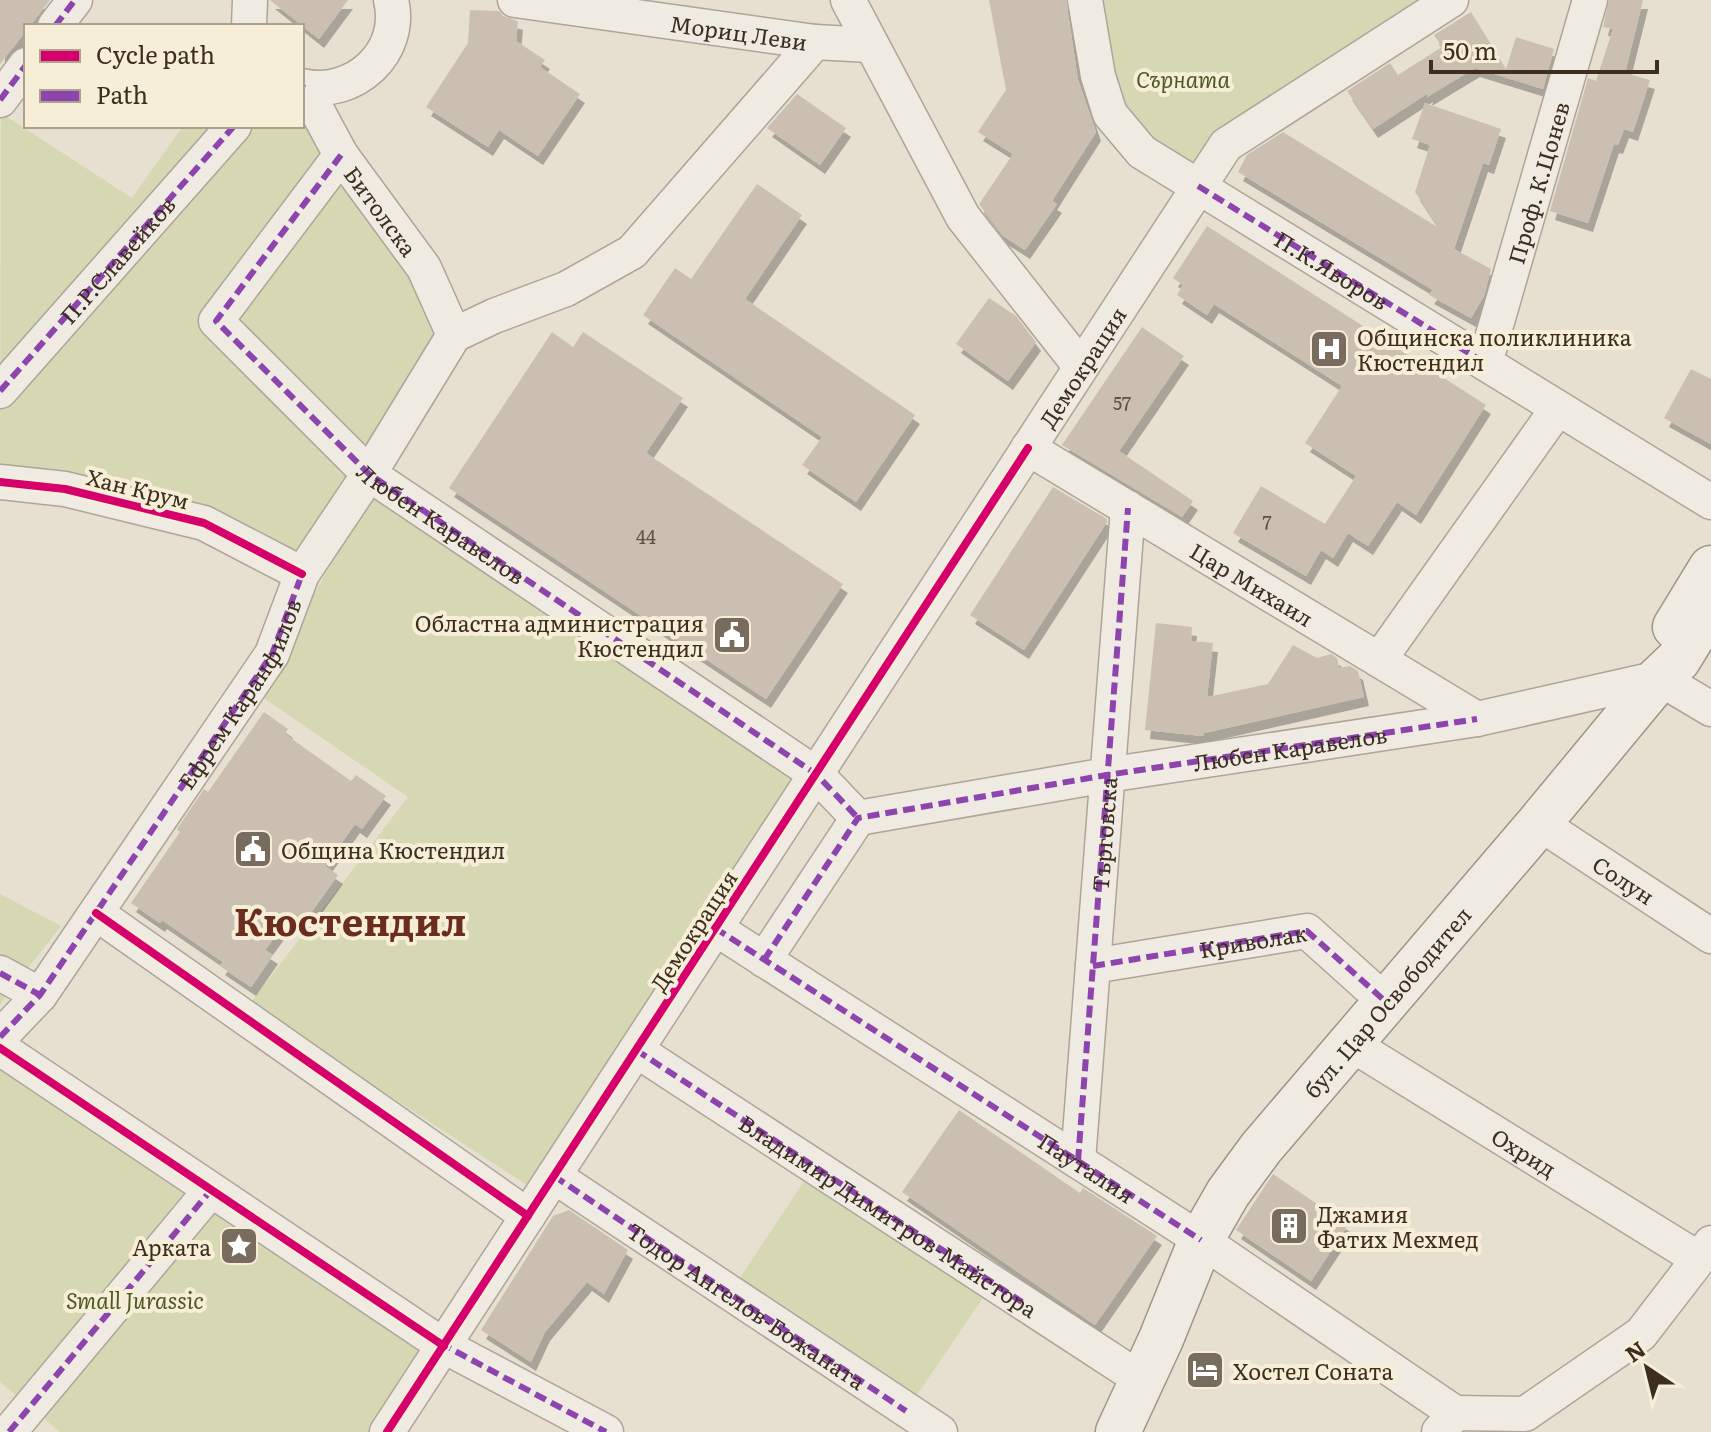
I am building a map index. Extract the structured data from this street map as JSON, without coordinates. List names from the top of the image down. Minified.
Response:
{"streets":{"main road":["бул. Цар Освободител"],"street":["Мориц Леви","Проф. К.Цонев","Битолска","П.Р.Славейков","П.К.Яворов","Демокрация","Хан Крум","Любен Kаравелов","Цар Михаил","Ефрем Каранфилов","Търговска","Солун","Криволак","Охрид","Пауталия","Владимир Димитров-Майстора","Тодор Ангелов-Божаната"]},"crossings":[["Проф. К.Цонев","П.К.Яворов"],["Битолска","Любен Kаравелов"],["Битолска","Ефрем Каранфилов"],["П.К.Яворов","Демокрация"],["Демокрация","Любен Kаравелов"],["Демокрация","Цар Михаил"],["Демокрация","Пауталия"],["Демокрация","Владимир Димитров-Майстора"],["Демокрация","Тодор Ангелов-Божаната"],["Хан Крум","Ефрем Каранфилов"],["Любен Kаравелов","Цар Михаил"],["Любен Kаравелов","Ефрем Каранфилов"],["Любен Kаравелов","Търговска"],["Любен Kаравелов","бул. Цар Освободител"],["Цар Михаил","Търговска"],["Търговска","Криволак"],["Търговска","Пауталия"],["Солун","бул. Цар Освободител"],["Криволак","бул. Цар Освободител"],["бул. Цар Освободител","Охрид"],["бул. Цар Освободител","Пауталия"],["бул. Цар Освободител","Владимир Димитров-Майстора"]],"districts":["Кюстендил"],"parks":["Сърната","Small Jurassic"],"places":{"hospital":["Общинска поликлиника Кюстендил"],"public building":["Областна администрация Кюстендил","Община Кюстендил"],"building":["Джамия Фатих Мехмед"],"place":["Арката"],"hotel":["Хостел Соната"]},"house_numbers":["57","7","44"],"legend":["Cycle path","Path"],"scale_bar":"50 m","north":"top left"}
